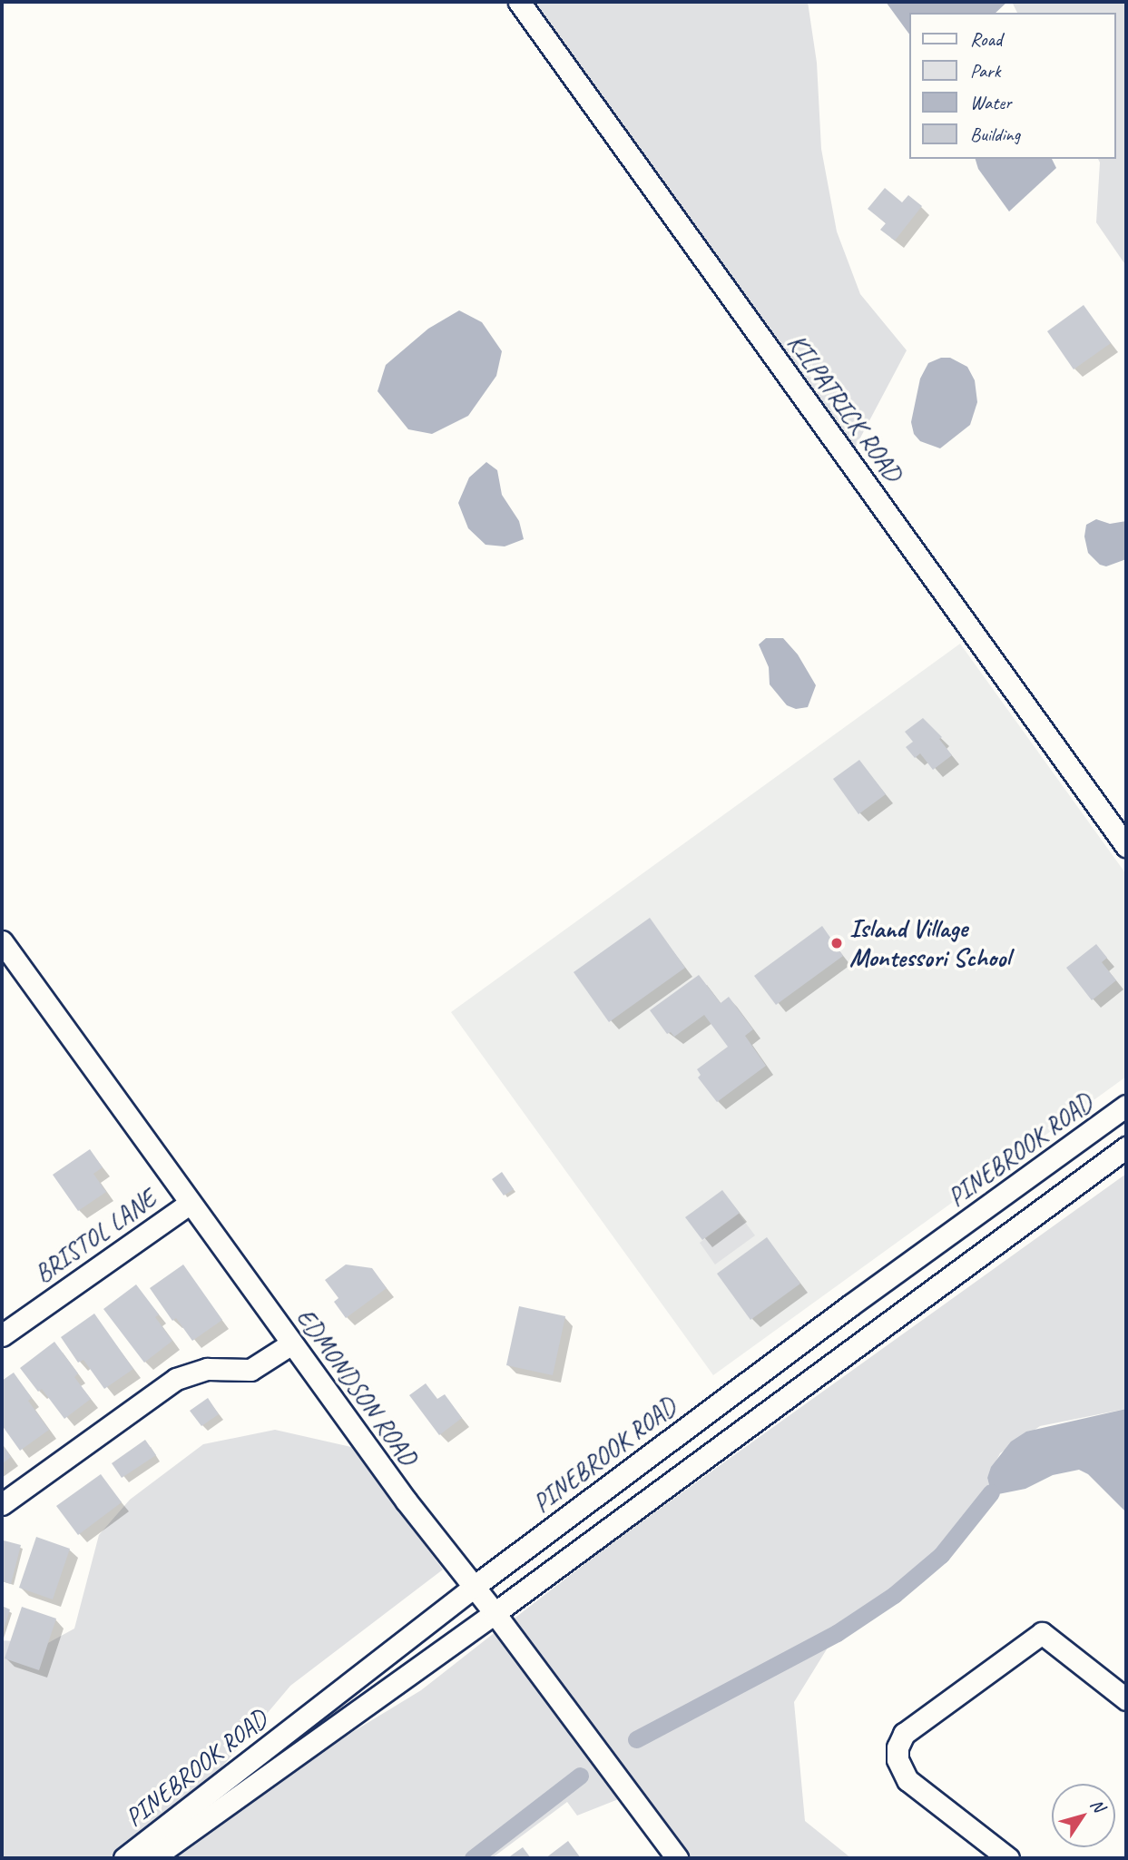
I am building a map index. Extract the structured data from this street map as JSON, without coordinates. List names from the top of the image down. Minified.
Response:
{"streets":{"street":["KILPATRICK ROAD","PINEBROOK ROAD","BRISTOL LANE","EDMONDSON ROAD"]},"crossings":[["PINEBROOK ROAD","EDMONDSON ROAD"],["BRISTOL LANE","EDMONDSON ROAD"]],"places":["Island Village Montessori School"],"legend":["Road","Park","Water","Building"],"north":"top right"}
